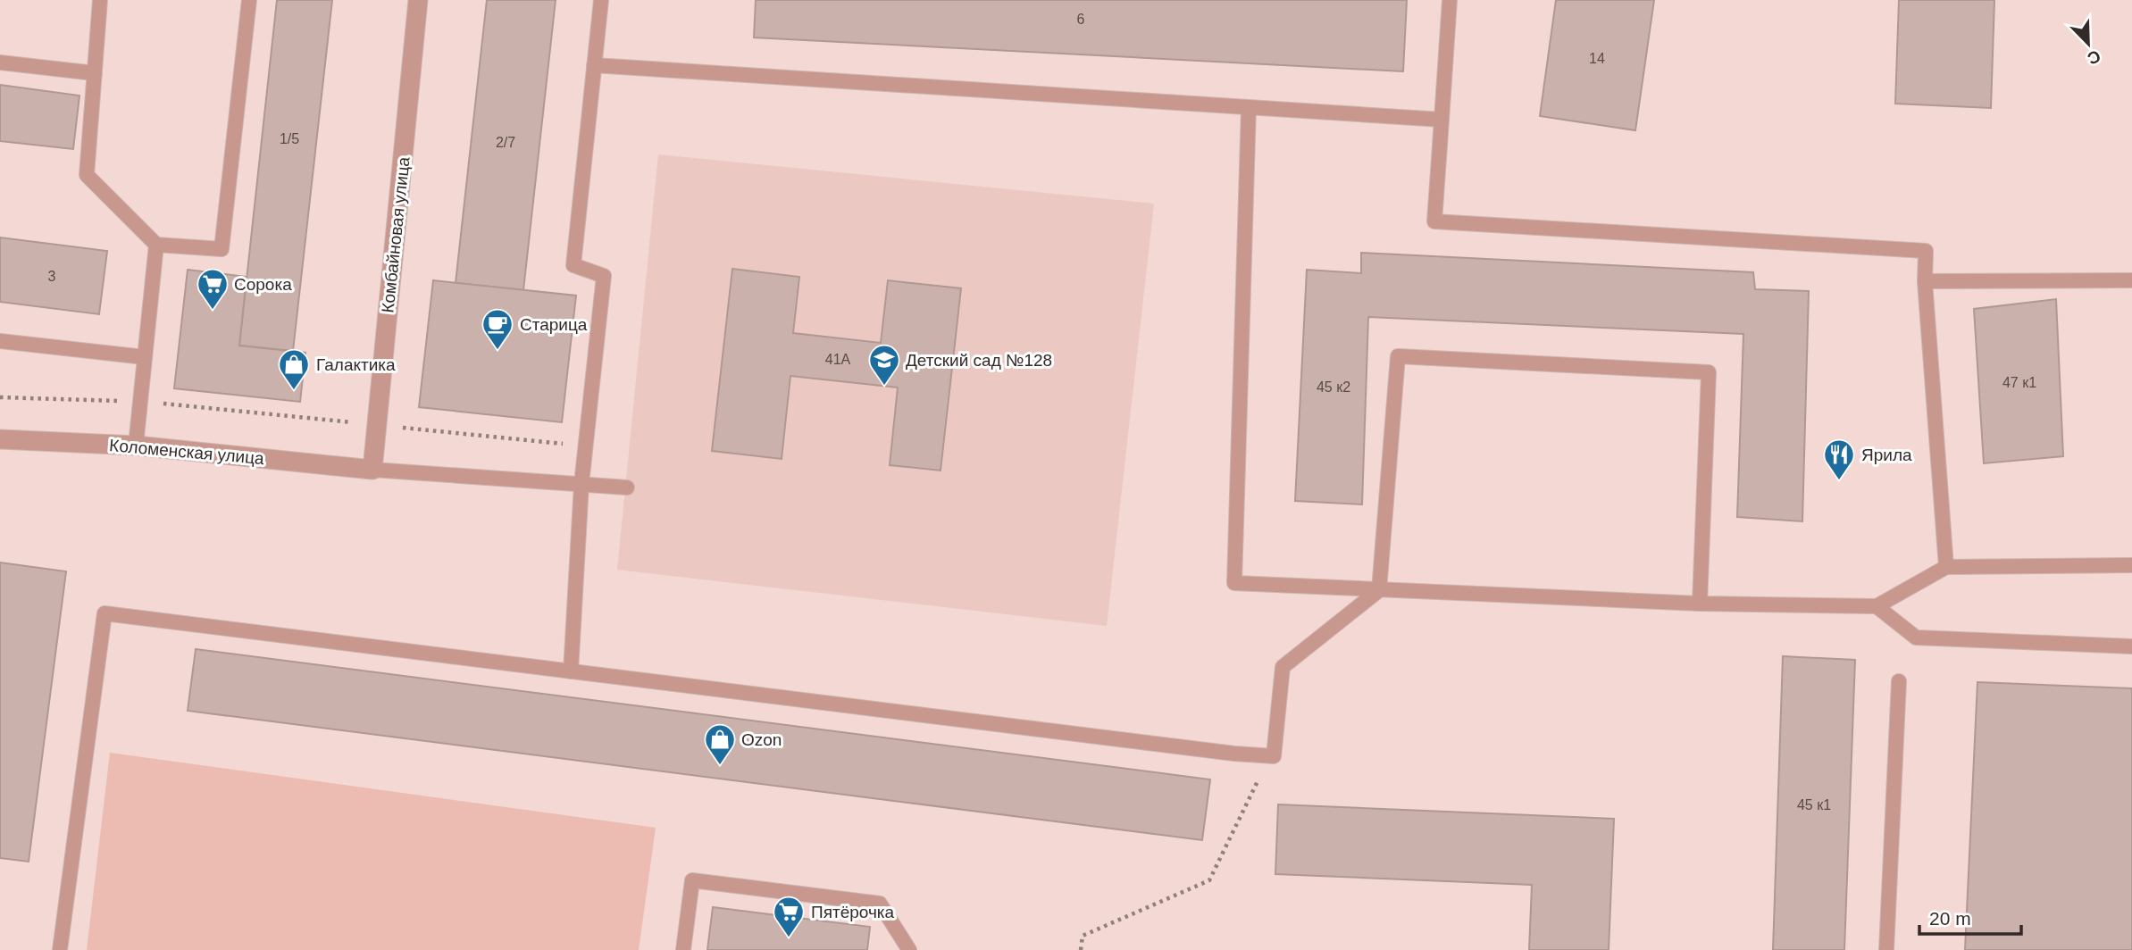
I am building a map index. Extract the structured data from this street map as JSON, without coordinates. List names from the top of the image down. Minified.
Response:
{"streets":{"street":["Комбайновая улица","Коломенская улица"]},"crossings":[["Комбайновая улица","Коломенская улица"]],"places":{"supermarket":["Сорока","Пятёрочка"],"cafe":["Старица"],"school or university":["Детский сад №128"],"shop":["Галактика","Ozon"],"restaurant":["Ярила"]},"house_numbers":["6","14","1/5","2/7","3","41А","47 к1","45 к2","45 к1"],"scale_bar":"20 m","north":"bottom right"}
